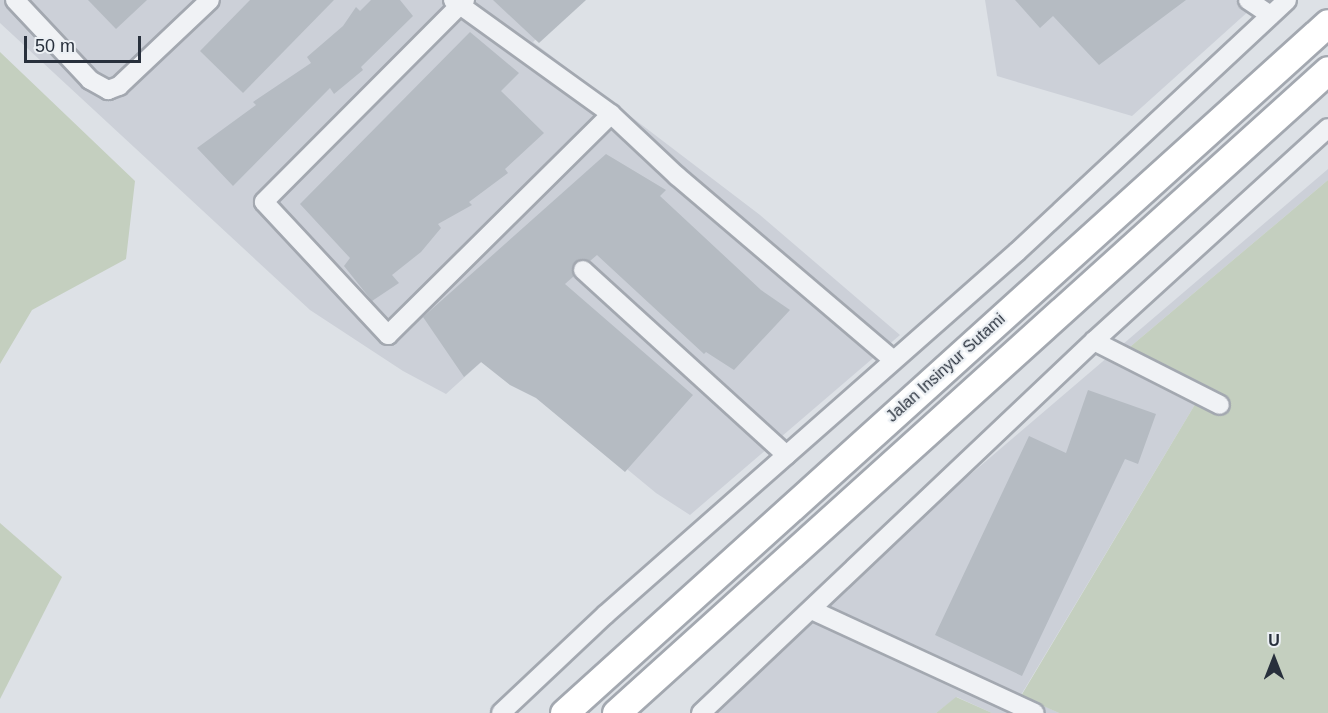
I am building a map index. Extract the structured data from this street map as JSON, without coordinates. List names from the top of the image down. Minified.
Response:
{"streets":{"highway":["Jalan Insinyur Sutami"]},"scale_bar":"50 m","north":"top"}
